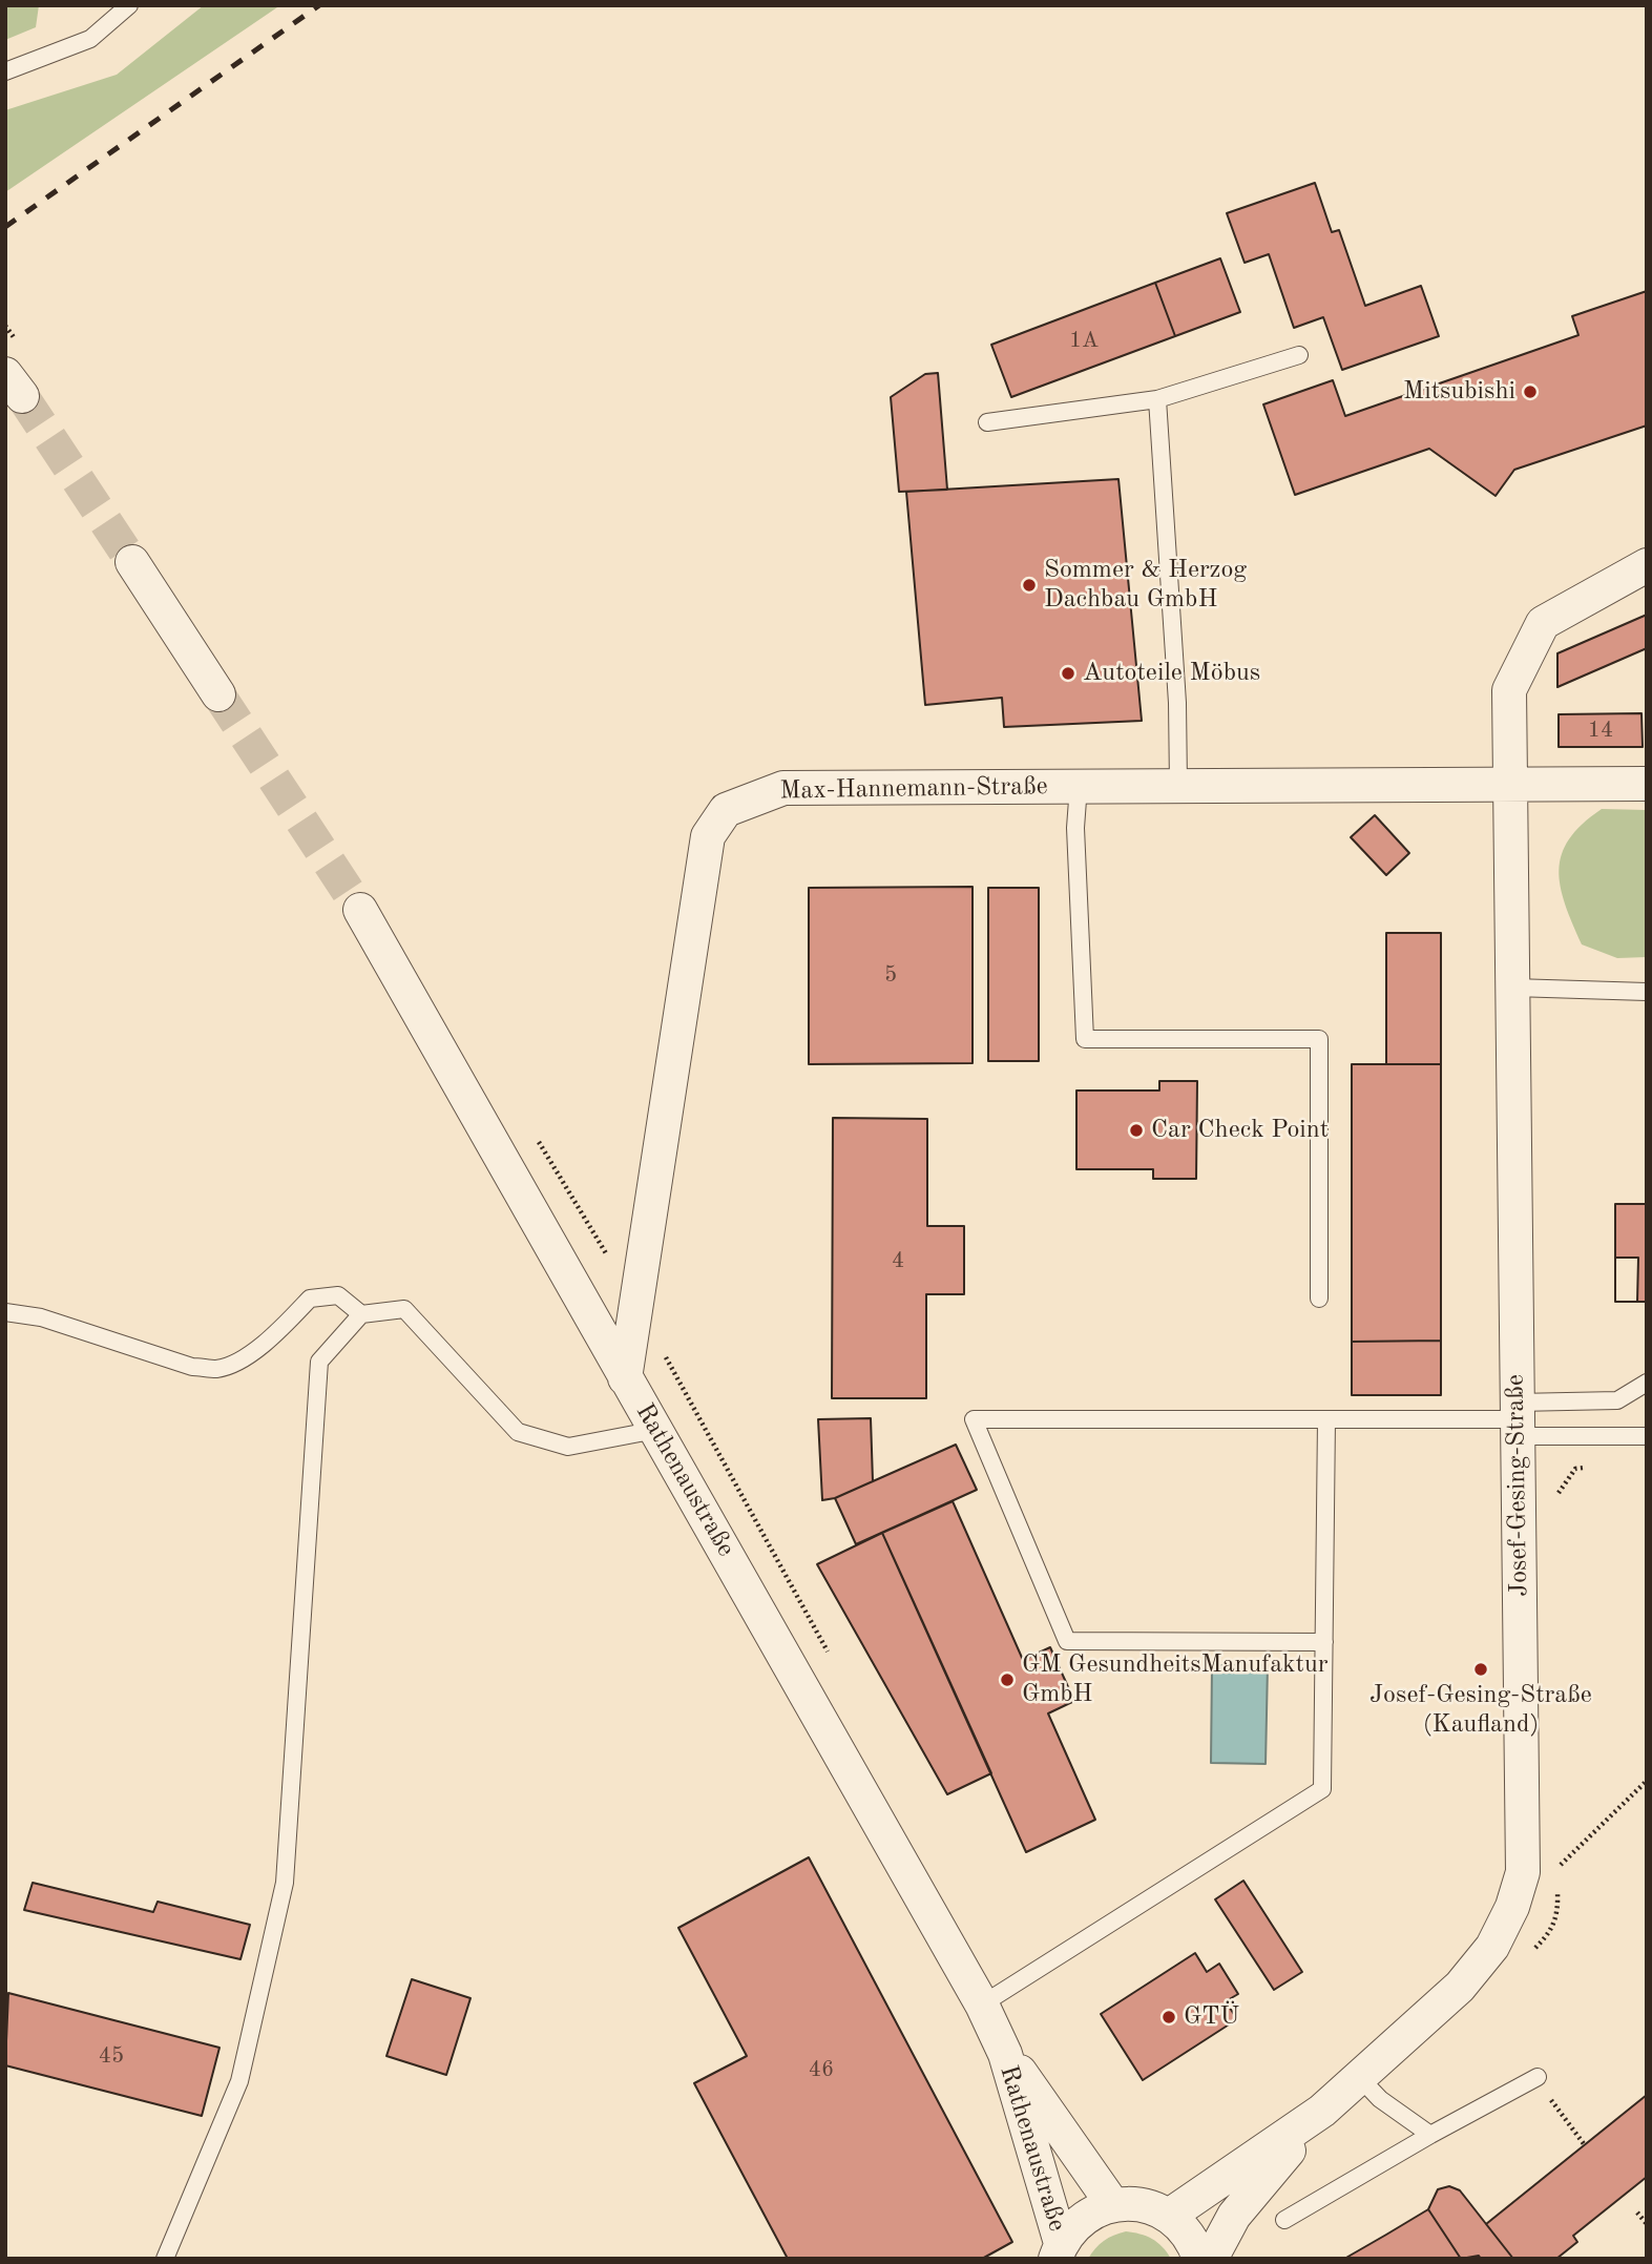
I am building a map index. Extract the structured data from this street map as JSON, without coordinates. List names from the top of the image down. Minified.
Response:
{"streets":{"street":["Max-Hannemann-Straße","Rathenaustraße","Josef-Gesing-Straße"]},"crossings":[["Max-Hannemann-Straße","Rathenaustraße"],["Max-Hannemann-Straße","Josef-Gesing-Straße"]],"places":["Mitsubishi","Sommer & Herzog Dachbau GmbH","Autoteile Möbus","Car Check Point","Josef-Gesing-Straße (Kaufland)","GM GesundheitsManufaktur GmbH","GTÜ"],"house_numbers":["1A","14","5","4","45","46"]}
